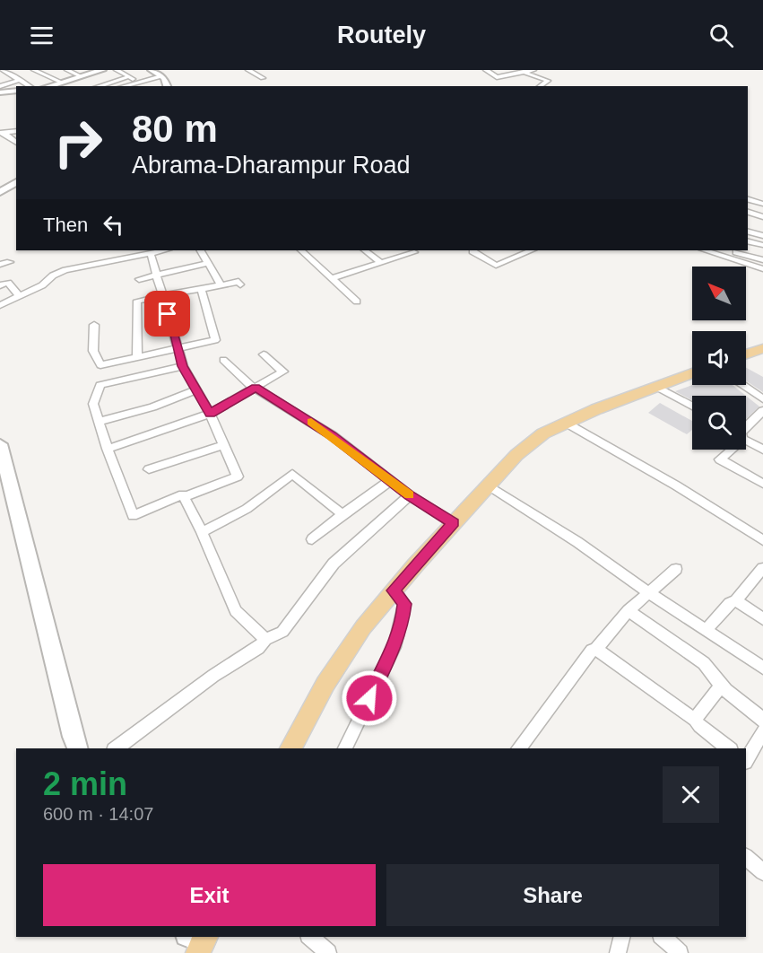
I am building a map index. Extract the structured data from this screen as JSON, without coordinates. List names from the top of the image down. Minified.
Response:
{"north":"top left","page":{"header":"Routely","turn":["80 m","Abrama-Dharampur Road"],"then":"Then","heading":["2 min","600 m · 14:07"],"buttons":["Exit","Share"]}}
